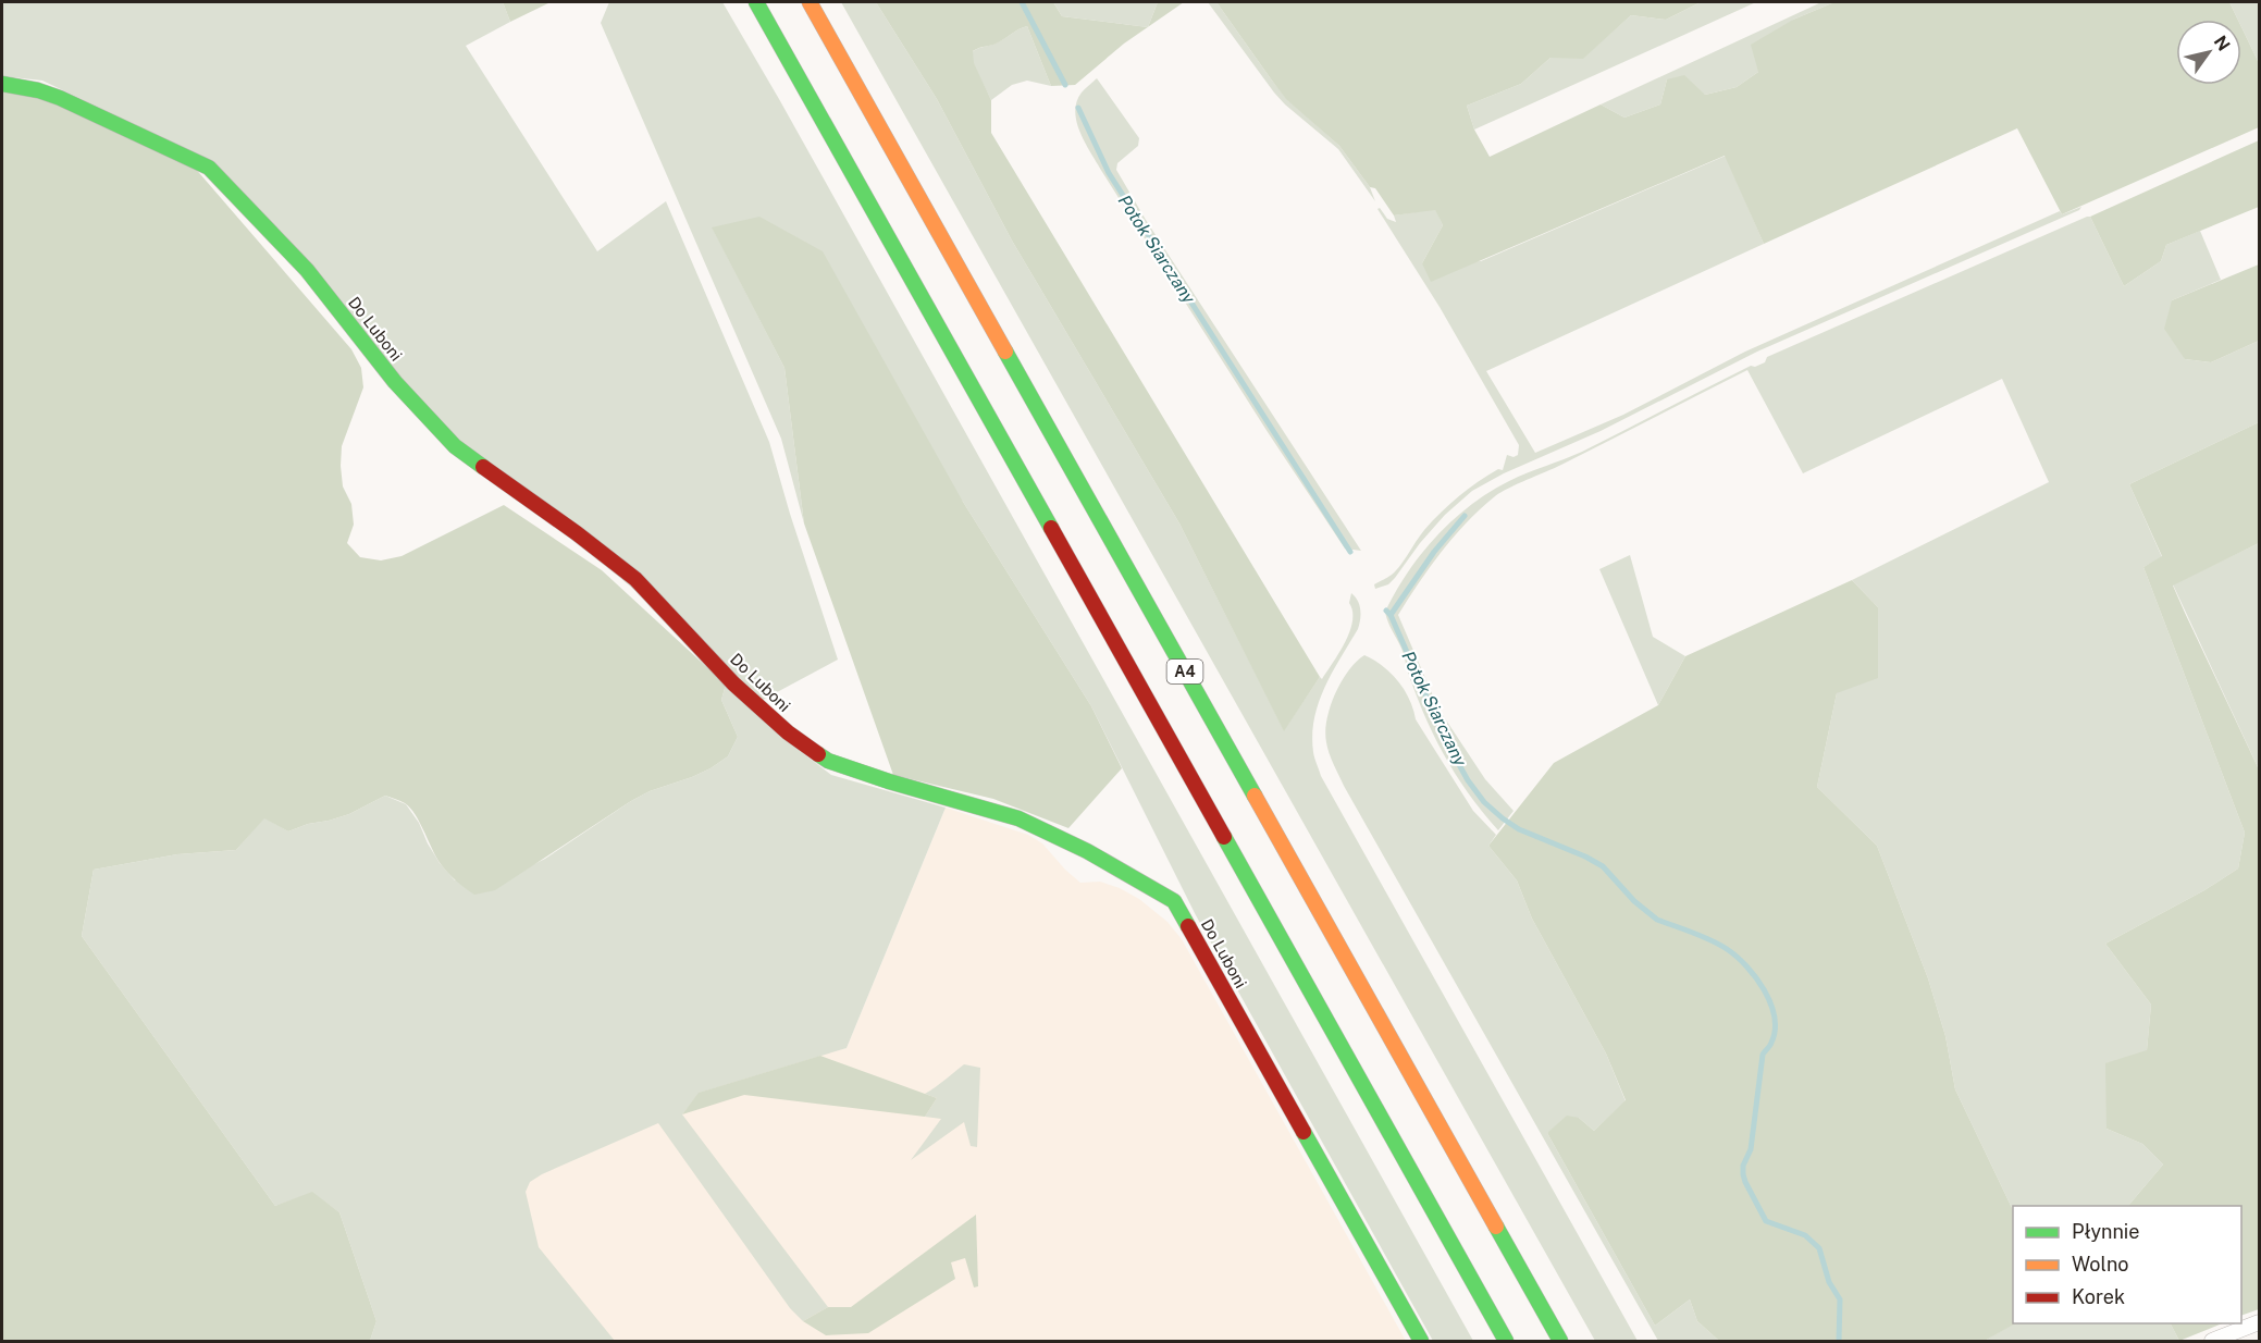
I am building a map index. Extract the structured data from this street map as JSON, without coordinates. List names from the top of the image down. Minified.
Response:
{"streets":{"main road":["Do Luboni","A4"]},"water":["Potok Siarczany"],"legend":["Płynnie","Wolno","Korek"],"north":"top right"}
